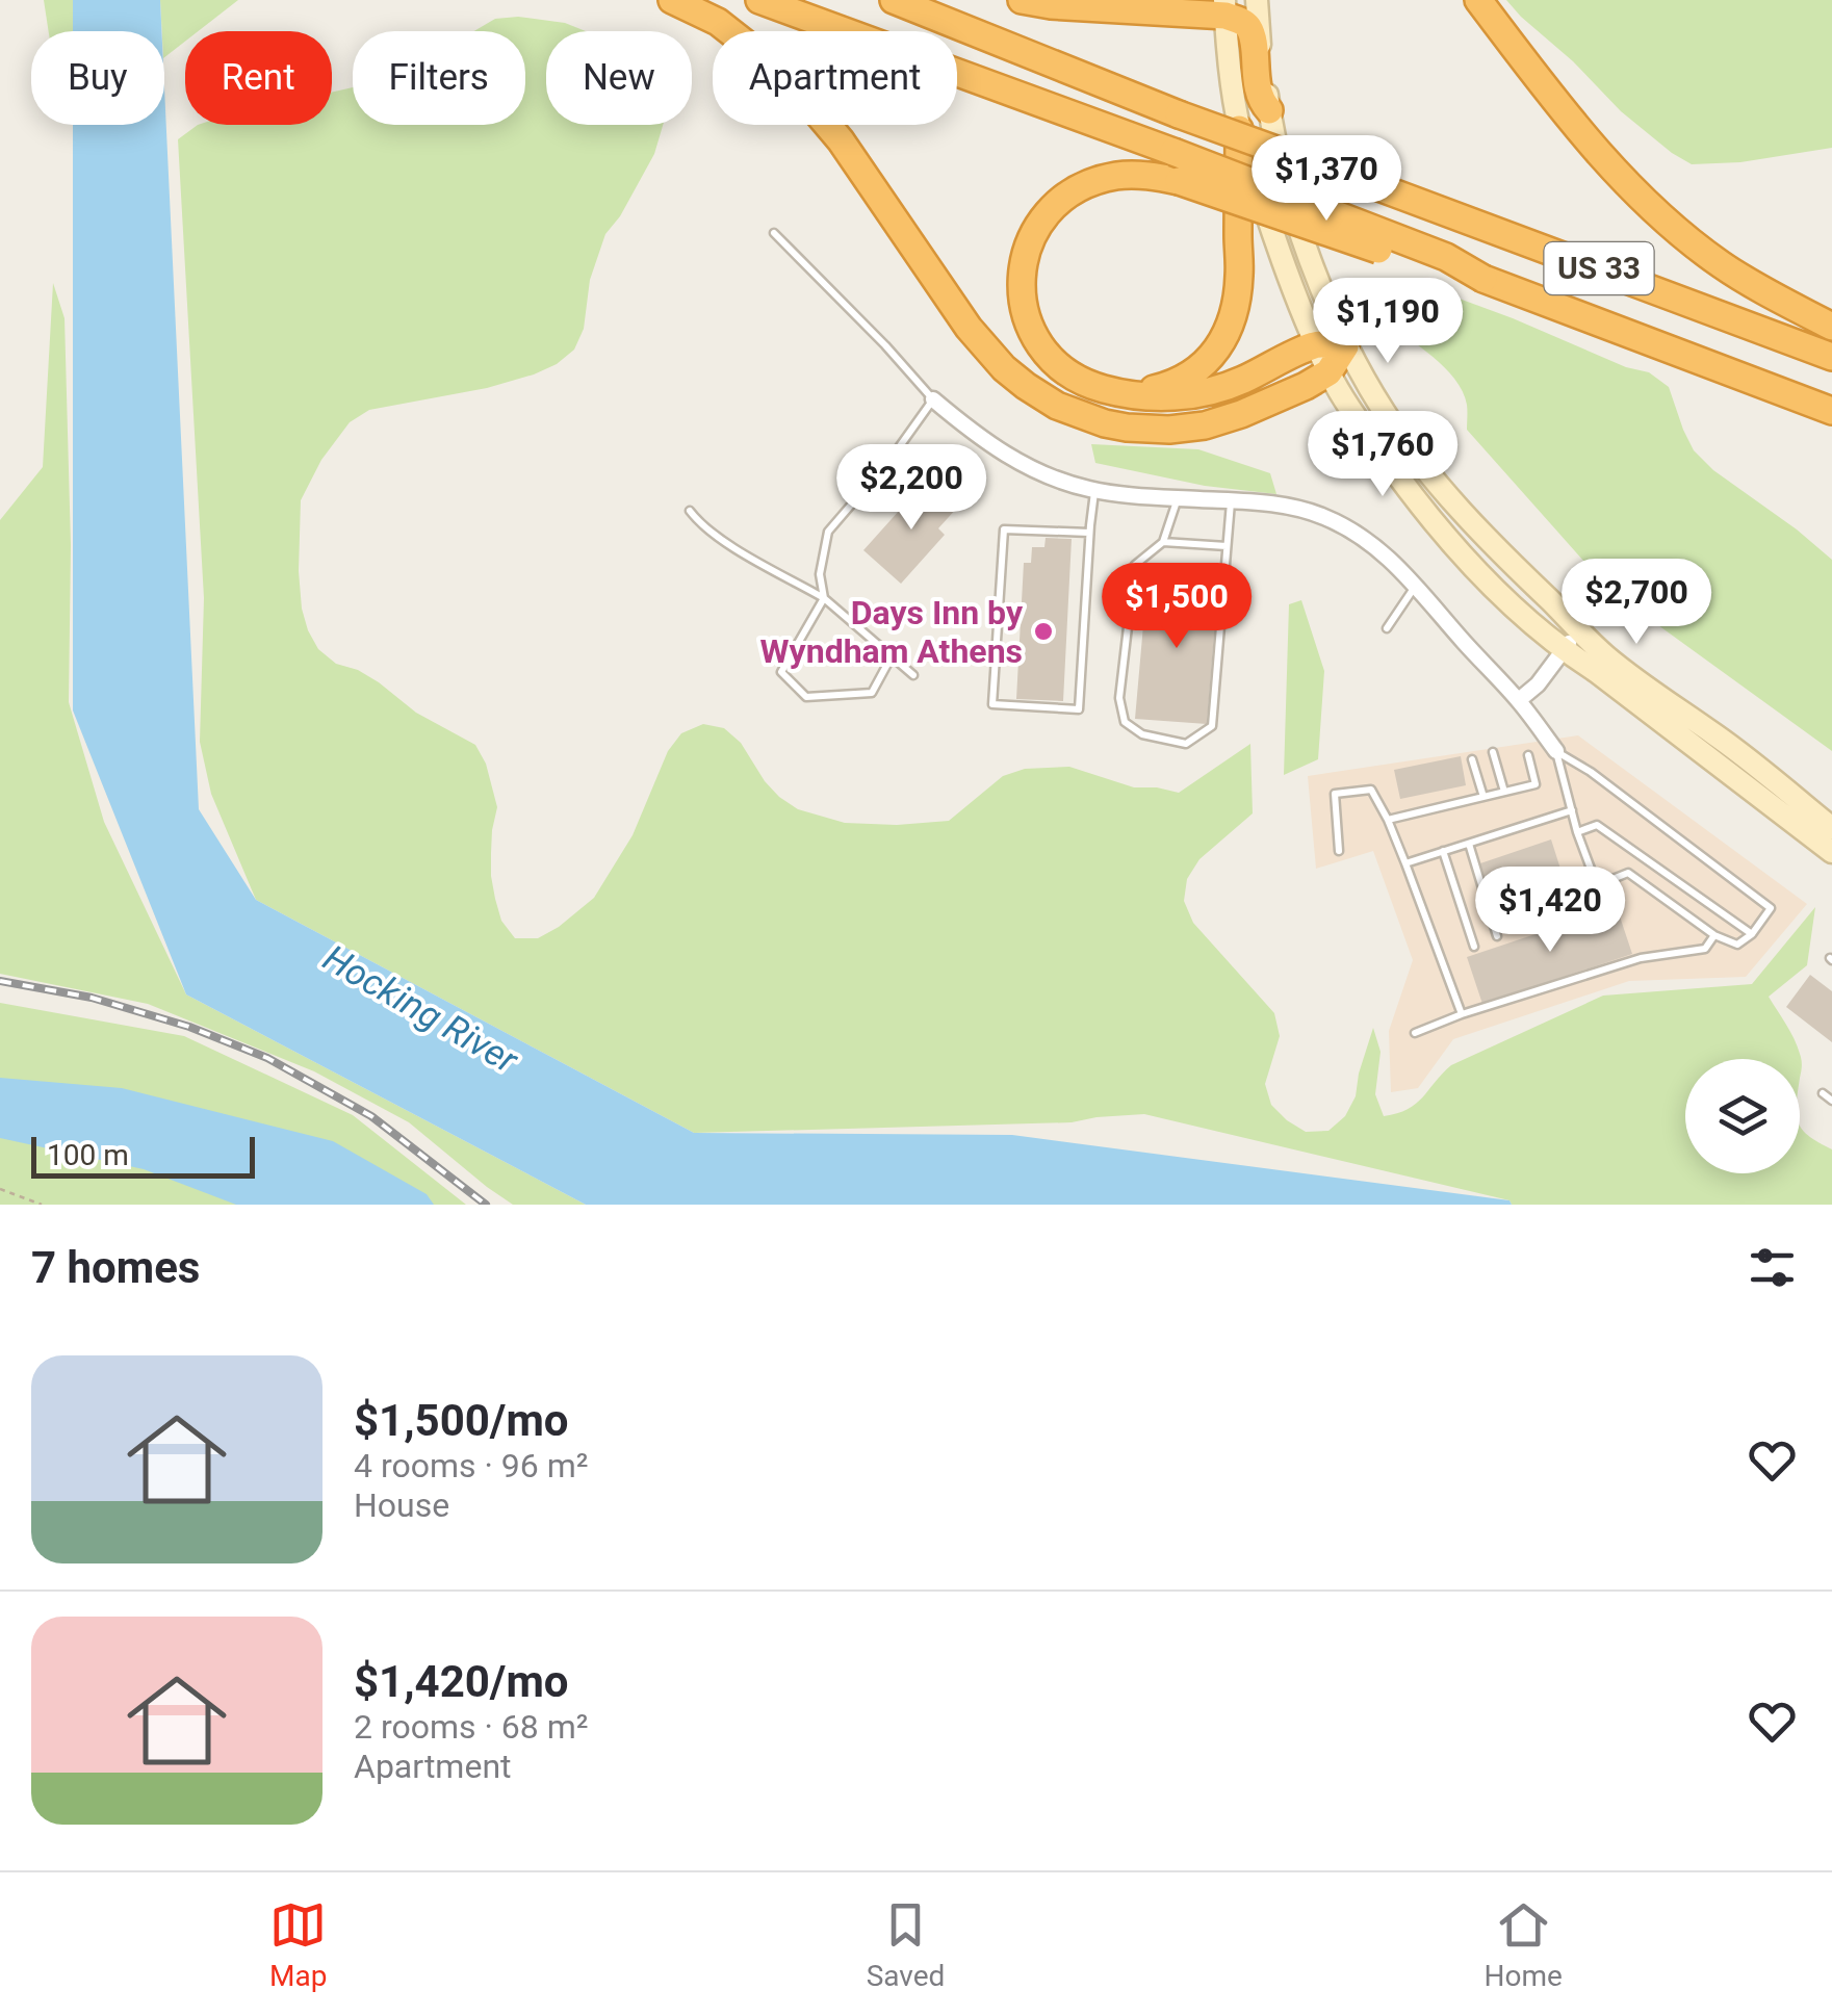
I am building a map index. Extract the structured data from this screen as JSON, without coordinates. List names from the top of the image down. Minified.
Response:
{"streets":{"highway":["US 33"]},"water":["Hocking River"],"places":["Days Inn by Wyndham Athens"],"scale_bar":"100 m","page":{"chip":["Buy","Rent","Filters","New","Apartment"],"price":["$1,370","$1,190","$1,760","$2,200","$2,700","$1,500","$1,420"],"scale":"100 m","heading":"7 homes","list":[{"name":"$1,500/mo","note":"4 rooms · 96 m² · House"},{"name":"$1,420/mo","note":"2 rooms · 68 m² · Apartment"}],"tabs":["Map","Saved","Home"]}}
